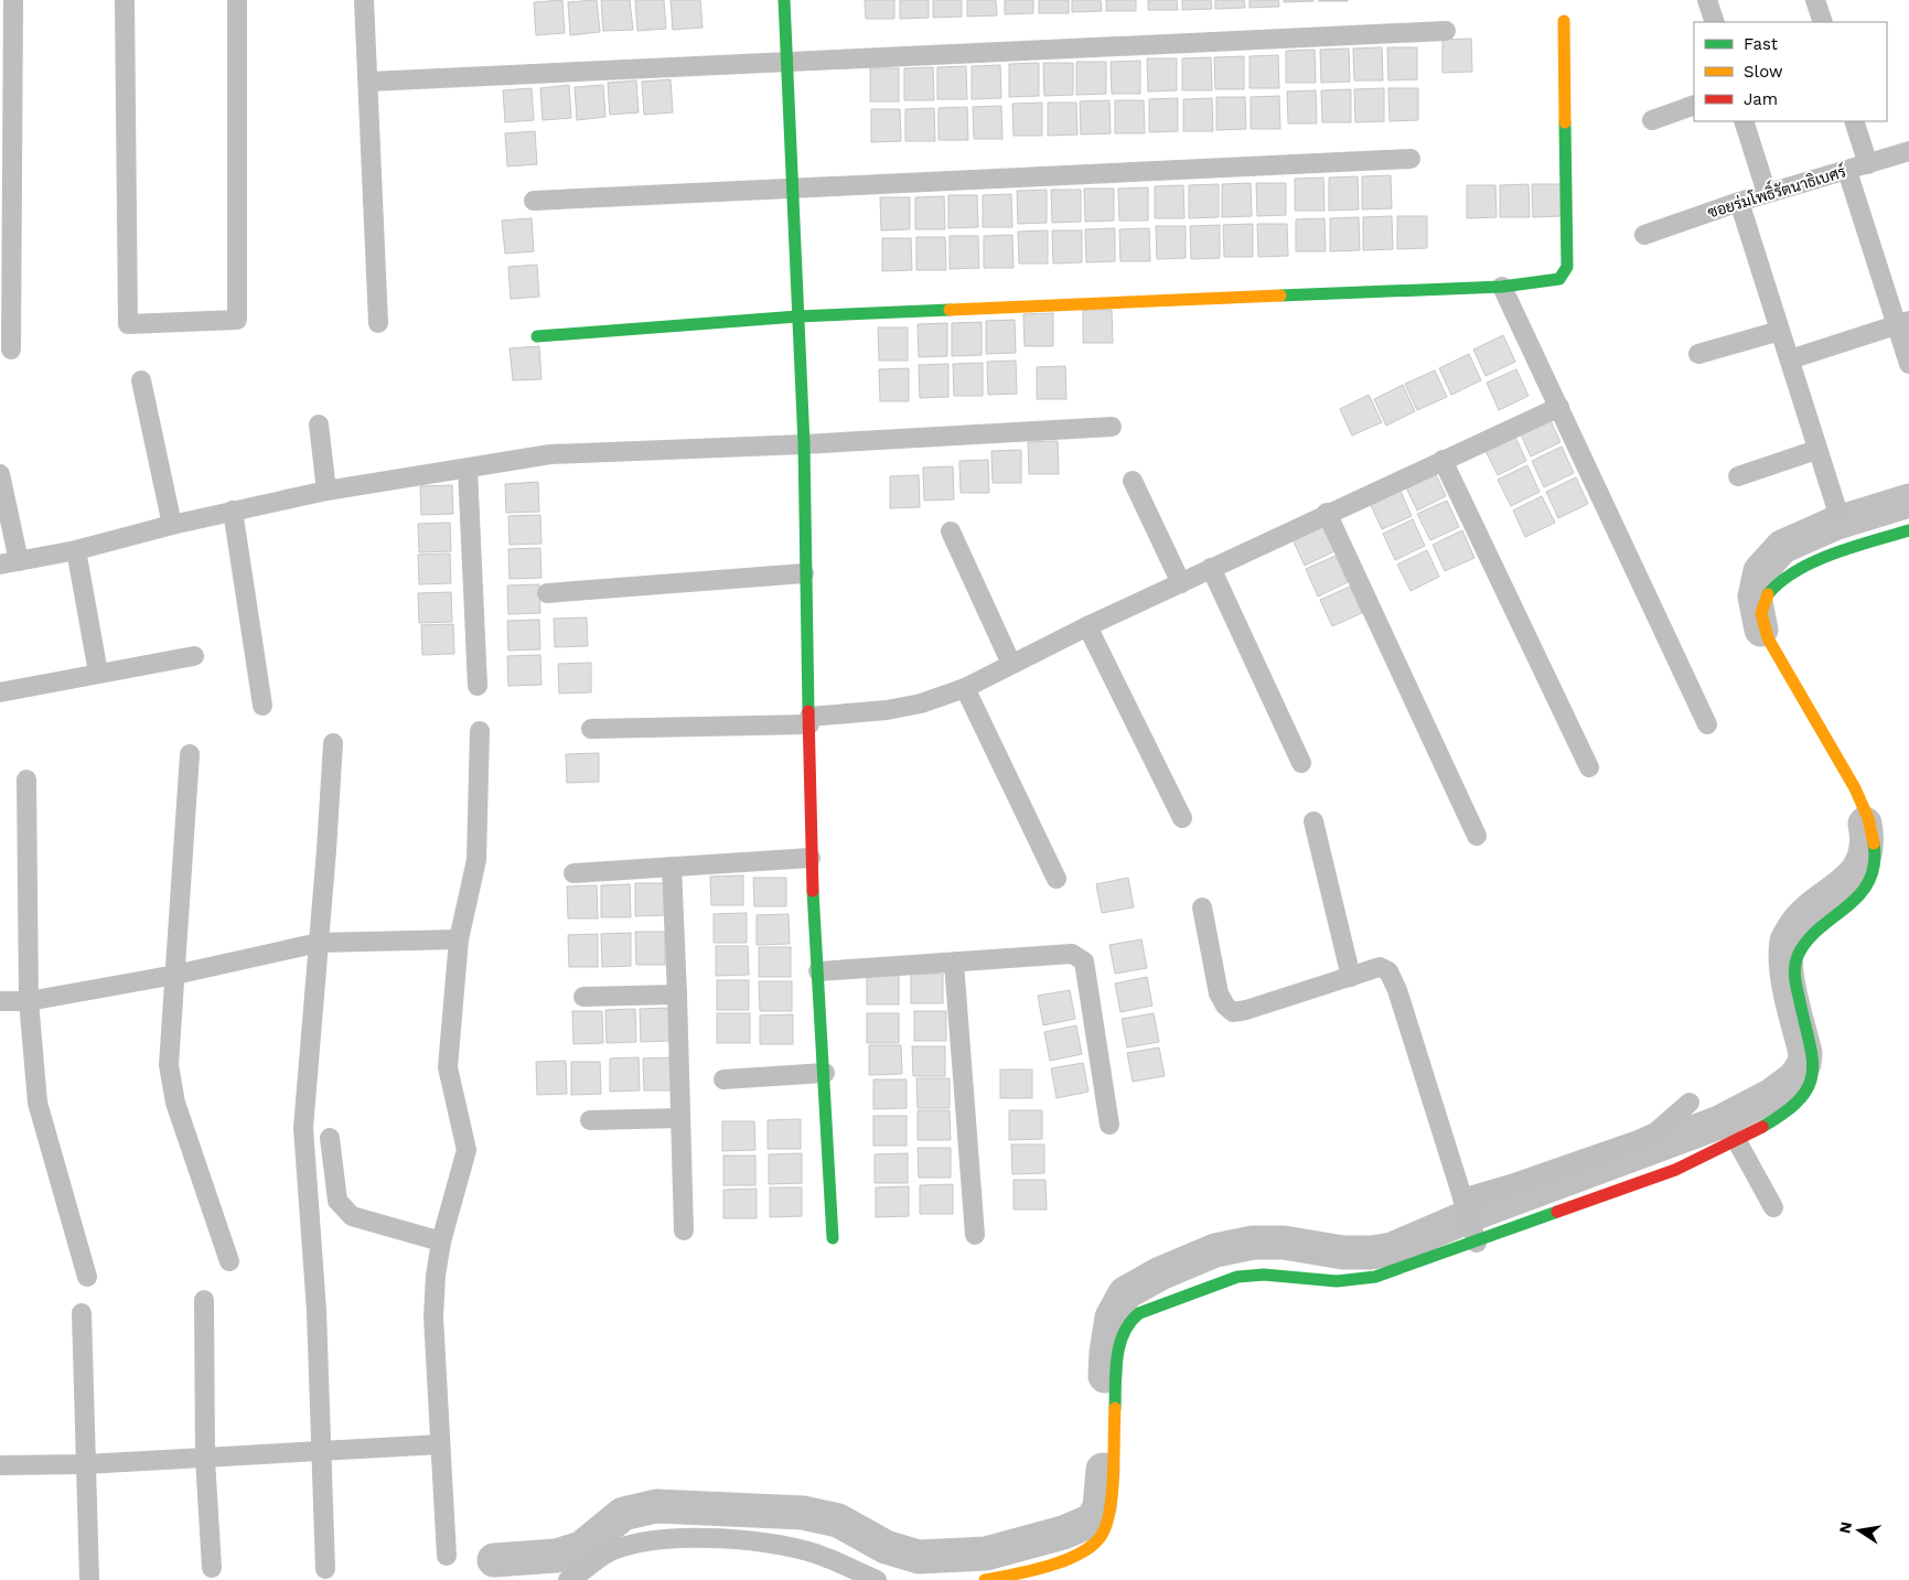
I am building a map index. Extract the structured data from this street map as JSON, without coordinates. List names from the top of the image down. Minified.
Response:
{"streets":{"street":["ซอยร่มโพธิ์รัตนาธิเบศร์"]},"legend":["Fast","Slow","Jam"],"north":"left"}
